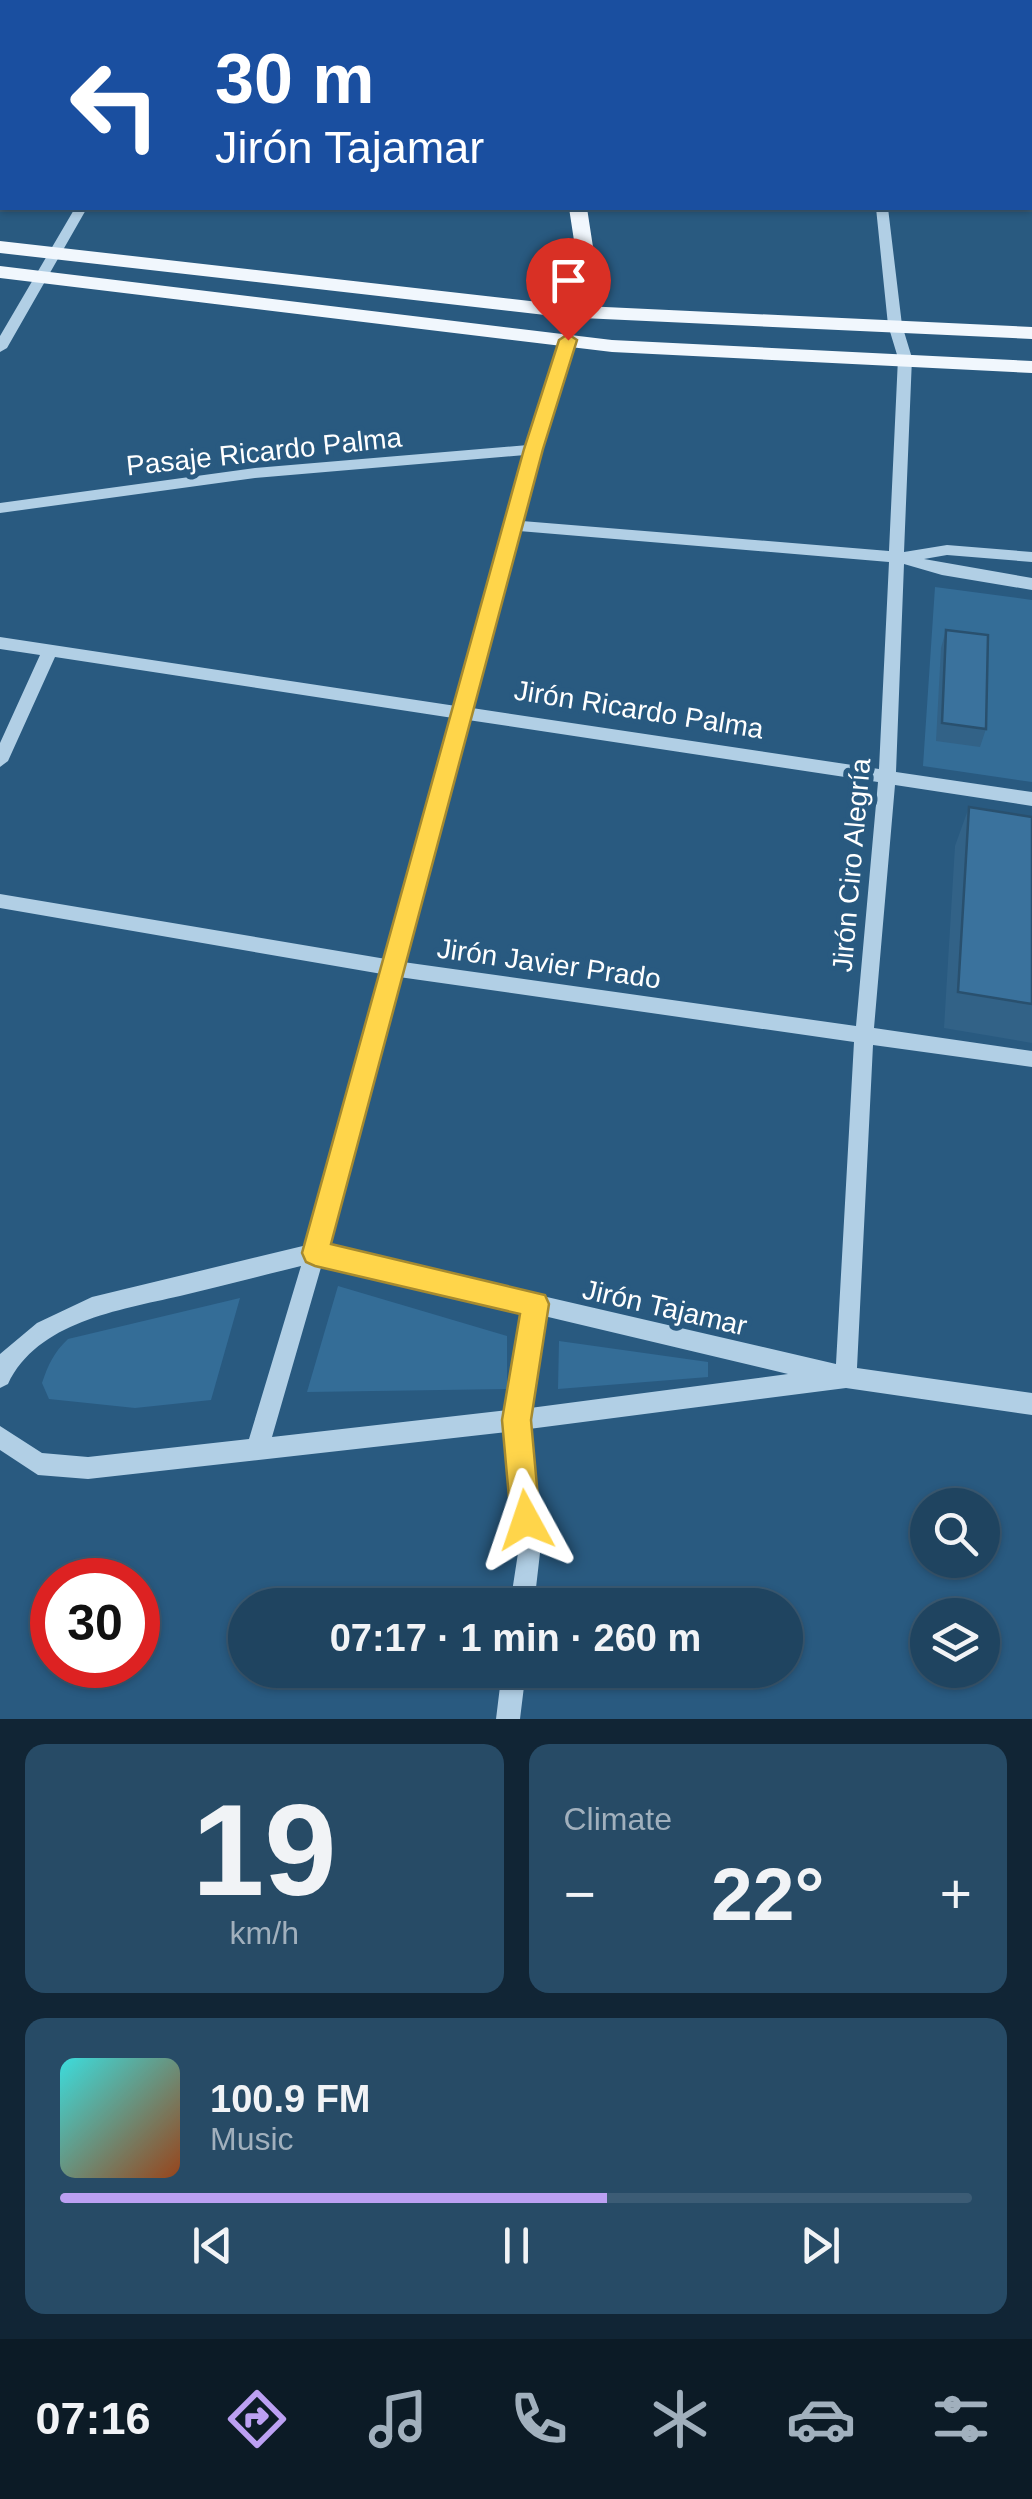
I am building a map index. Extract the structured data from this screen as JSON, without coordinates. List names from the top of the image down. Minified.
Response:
{"streets":{"street":["Pasaje Ricardo Palma","Jirón Ricardo Palma","Jirón Ciro Alegría","Jirón Javier Prado","Jirón Tajamar"]},"crossings":[["Jirón Ricardo Palma","Jirón Ciro Alegría"],["Jirón Ciro Alegría","Jirón Javier Prado"],["Jirón Ciro Alegría","Jirón Tajamar"]],"page":{"turn":["30 m","Jirón Tajamar"],"limit":"30","trip":"07:17 · 1 min · 260 m","tile":[["19","km/h"],"Climate"],"heat":["−","22°","+"],"song":["100.9 FM","Music"],"tabs":"07:16"}}
